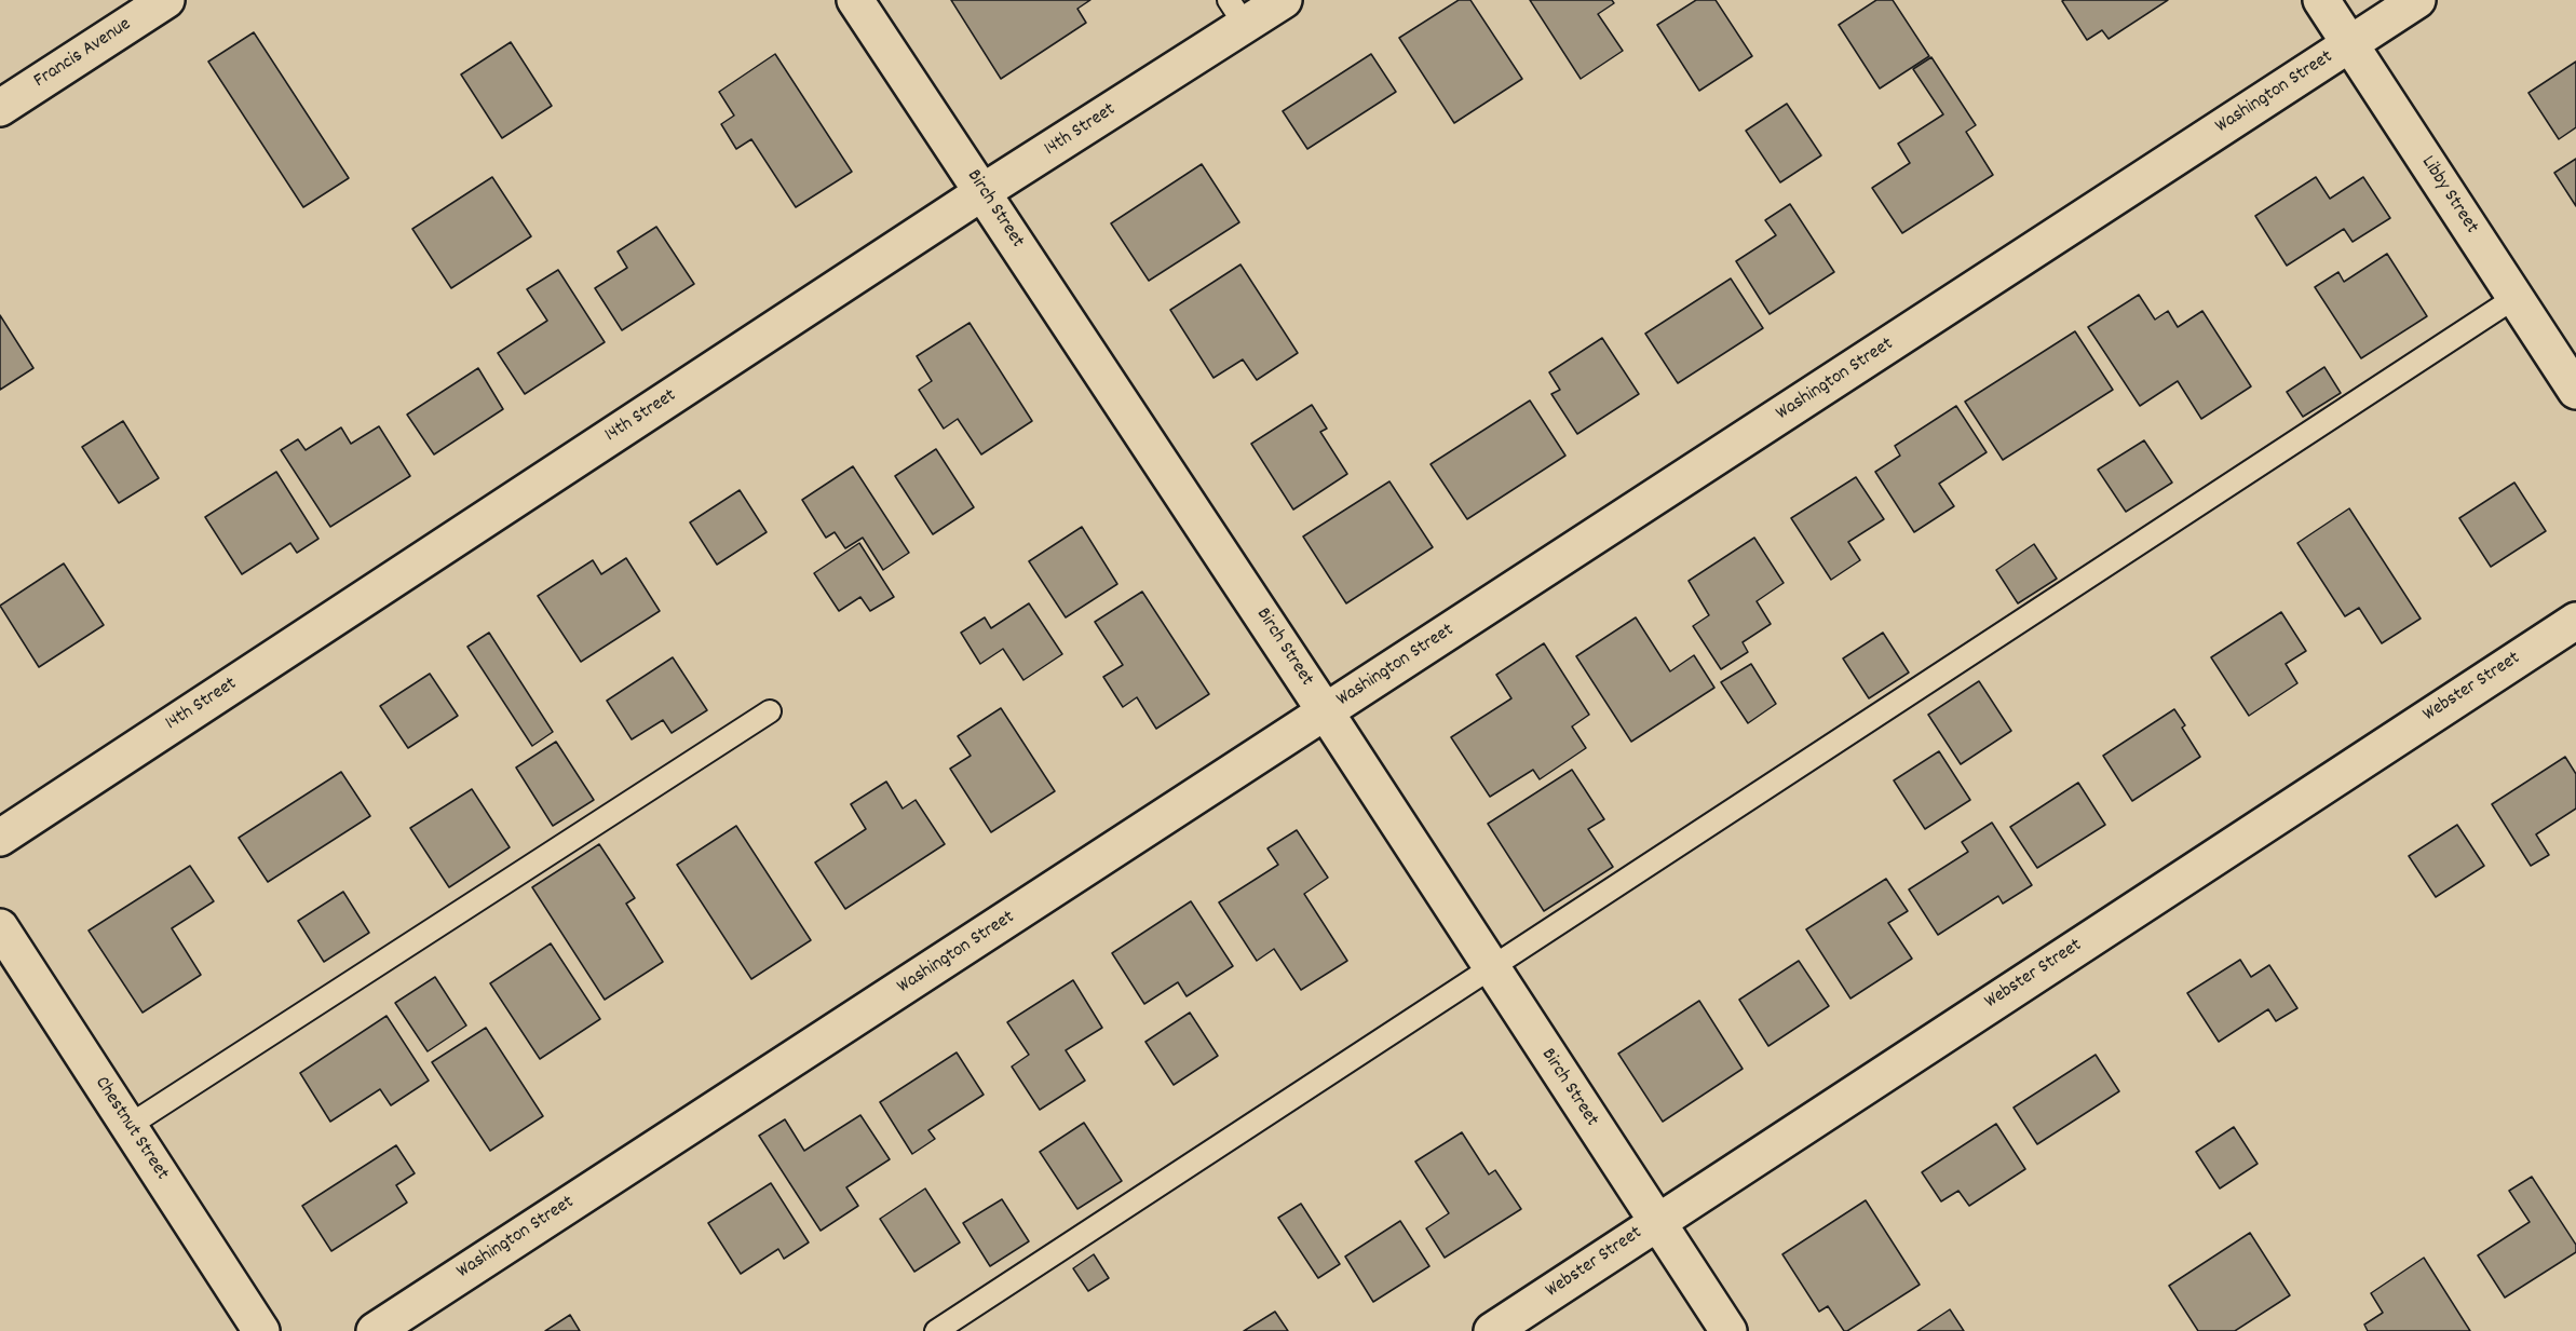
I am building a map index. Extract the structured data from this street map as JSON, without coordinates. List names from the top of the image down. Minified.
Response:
{"streets":{"street":["Francis Avenue","Washington Street","14th Street","Libby Street","Birch Street","Webster Street","Chestnut Street"]},"crossings":[["Washington Street","Libby Street"],["Washington Street","Birch Street"],["14th Street","Birch Street"],["Birch Street","Webster Street"]]}
